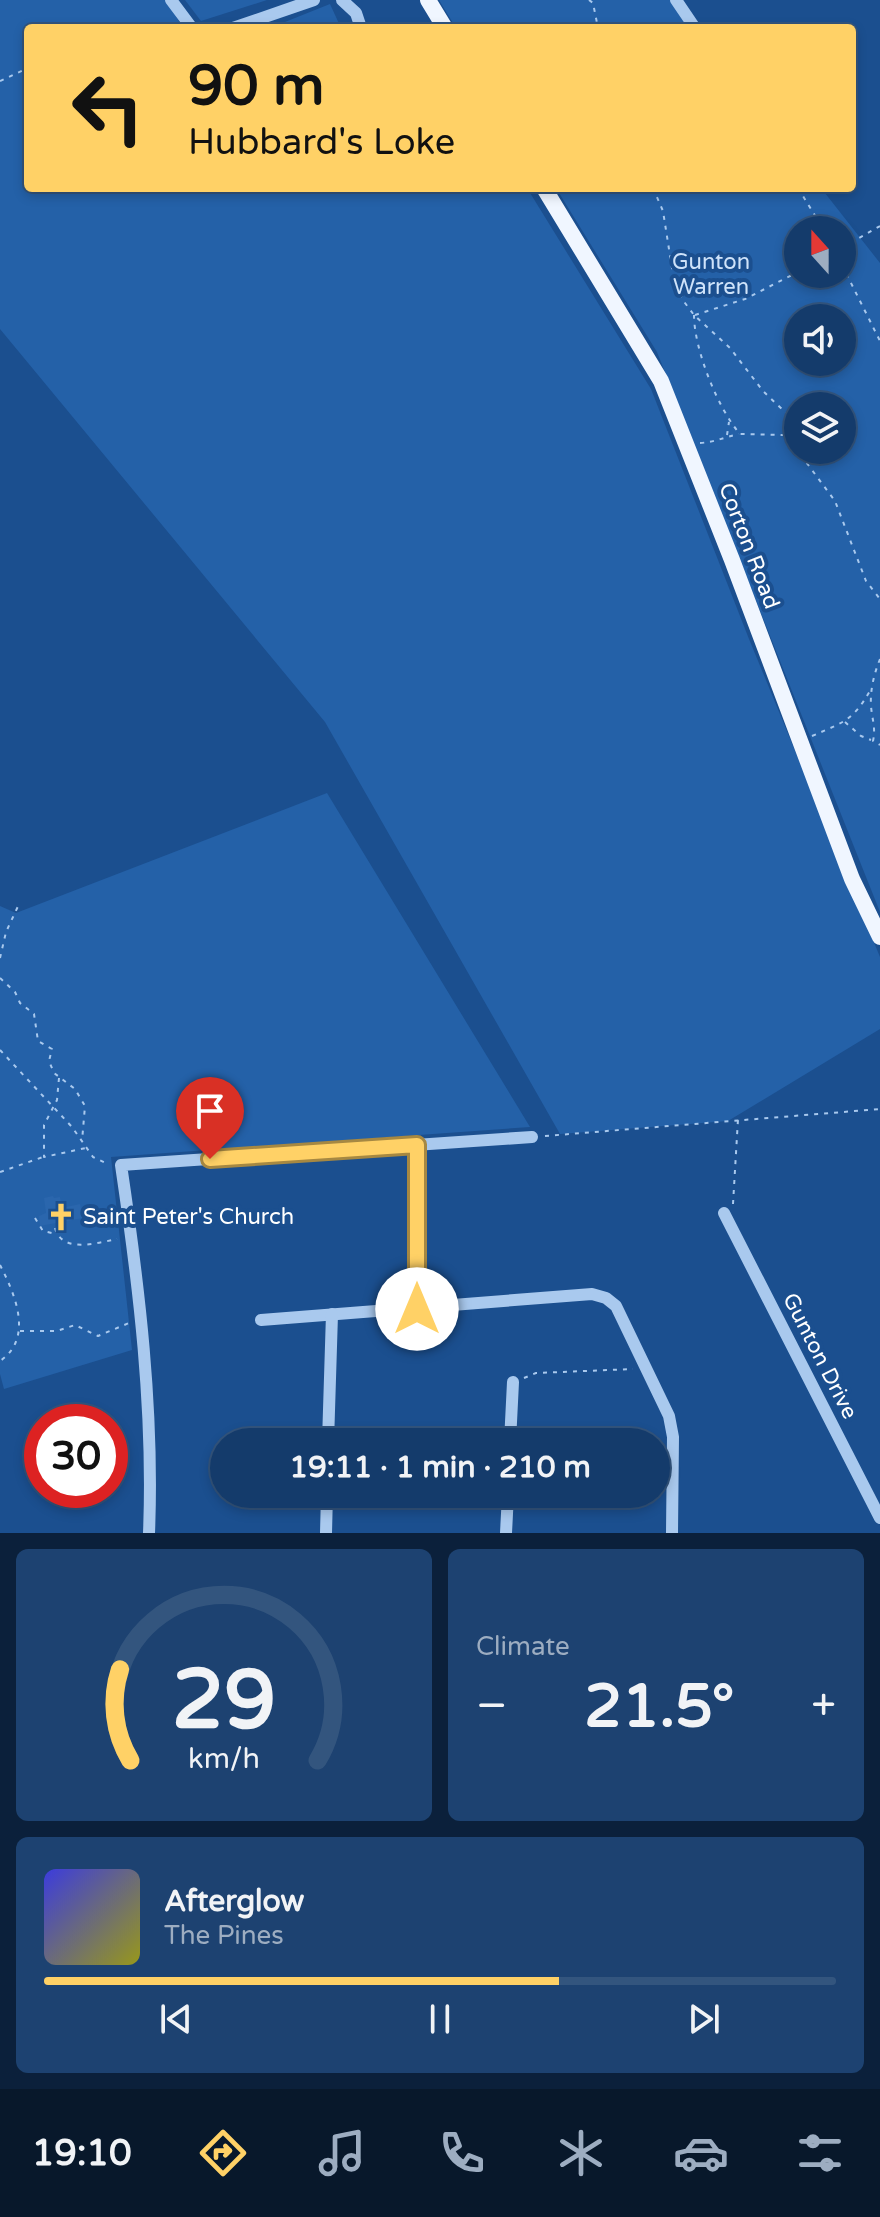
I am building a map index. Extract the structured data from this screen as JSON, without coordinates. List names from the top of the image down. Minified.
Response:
{"streets":{"main road":["Corton Road"],"street":["Gunton Drive"]},"parks":["Gunton Warren"],"places":{"church":["Saint Peter's Church"]},"north":"top","page":{"turn":["90 m","Hubbard's Loke"],"limit":"30","trip":"19:11 · 1 min · 210 m","tile":"Climate","heat":["−","21.5°","+"],"song":["Afterglow","The Pines"],"tabs":"19:10","gauge":["29","km/h"]}}
